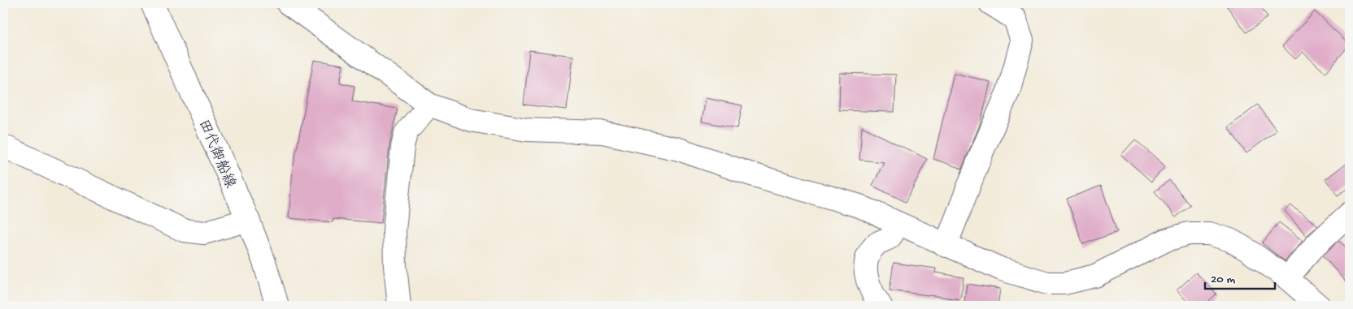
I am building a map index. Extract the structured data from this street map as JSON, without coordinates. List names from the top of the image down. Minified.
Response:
{"streets":{"street":["田代御船線"]},"scale_bar":"20 m"}
